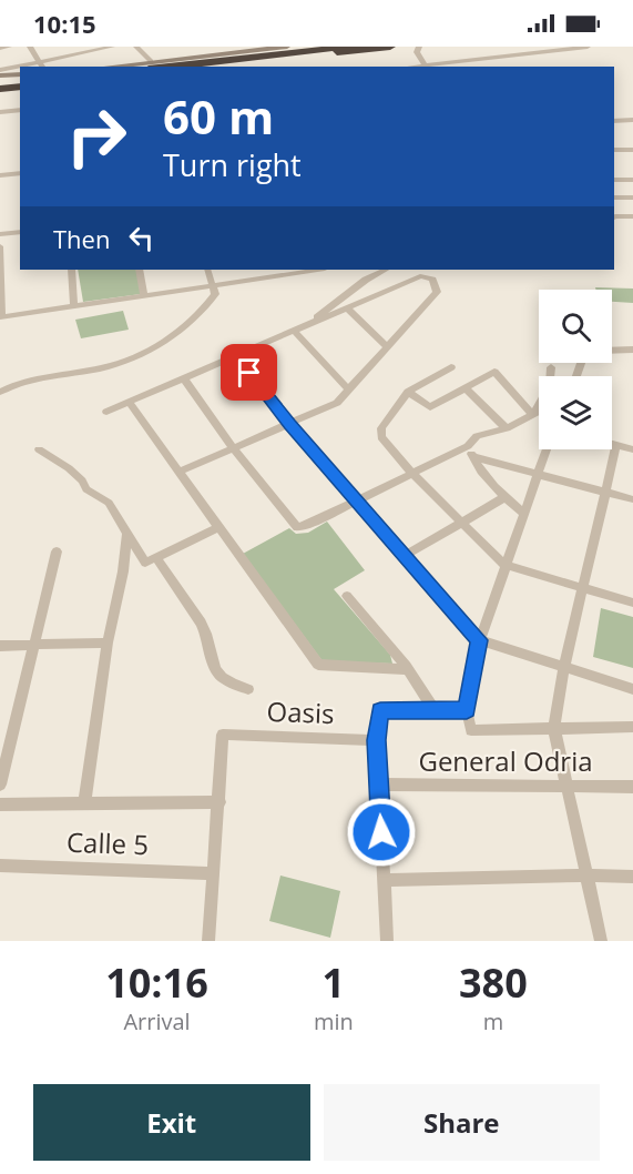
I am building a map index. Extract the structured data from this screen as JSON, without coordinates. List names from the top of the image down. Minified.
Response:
{"streets":{"street":["Oasis","General Odria","Calle 5"]},"page":{"status":"10:15","turn":["60 m","Turn right"],"then":"Then","eta":["10:16","Arrival","1","min","380","m"],"buttons":["Exit","Share"]}}
